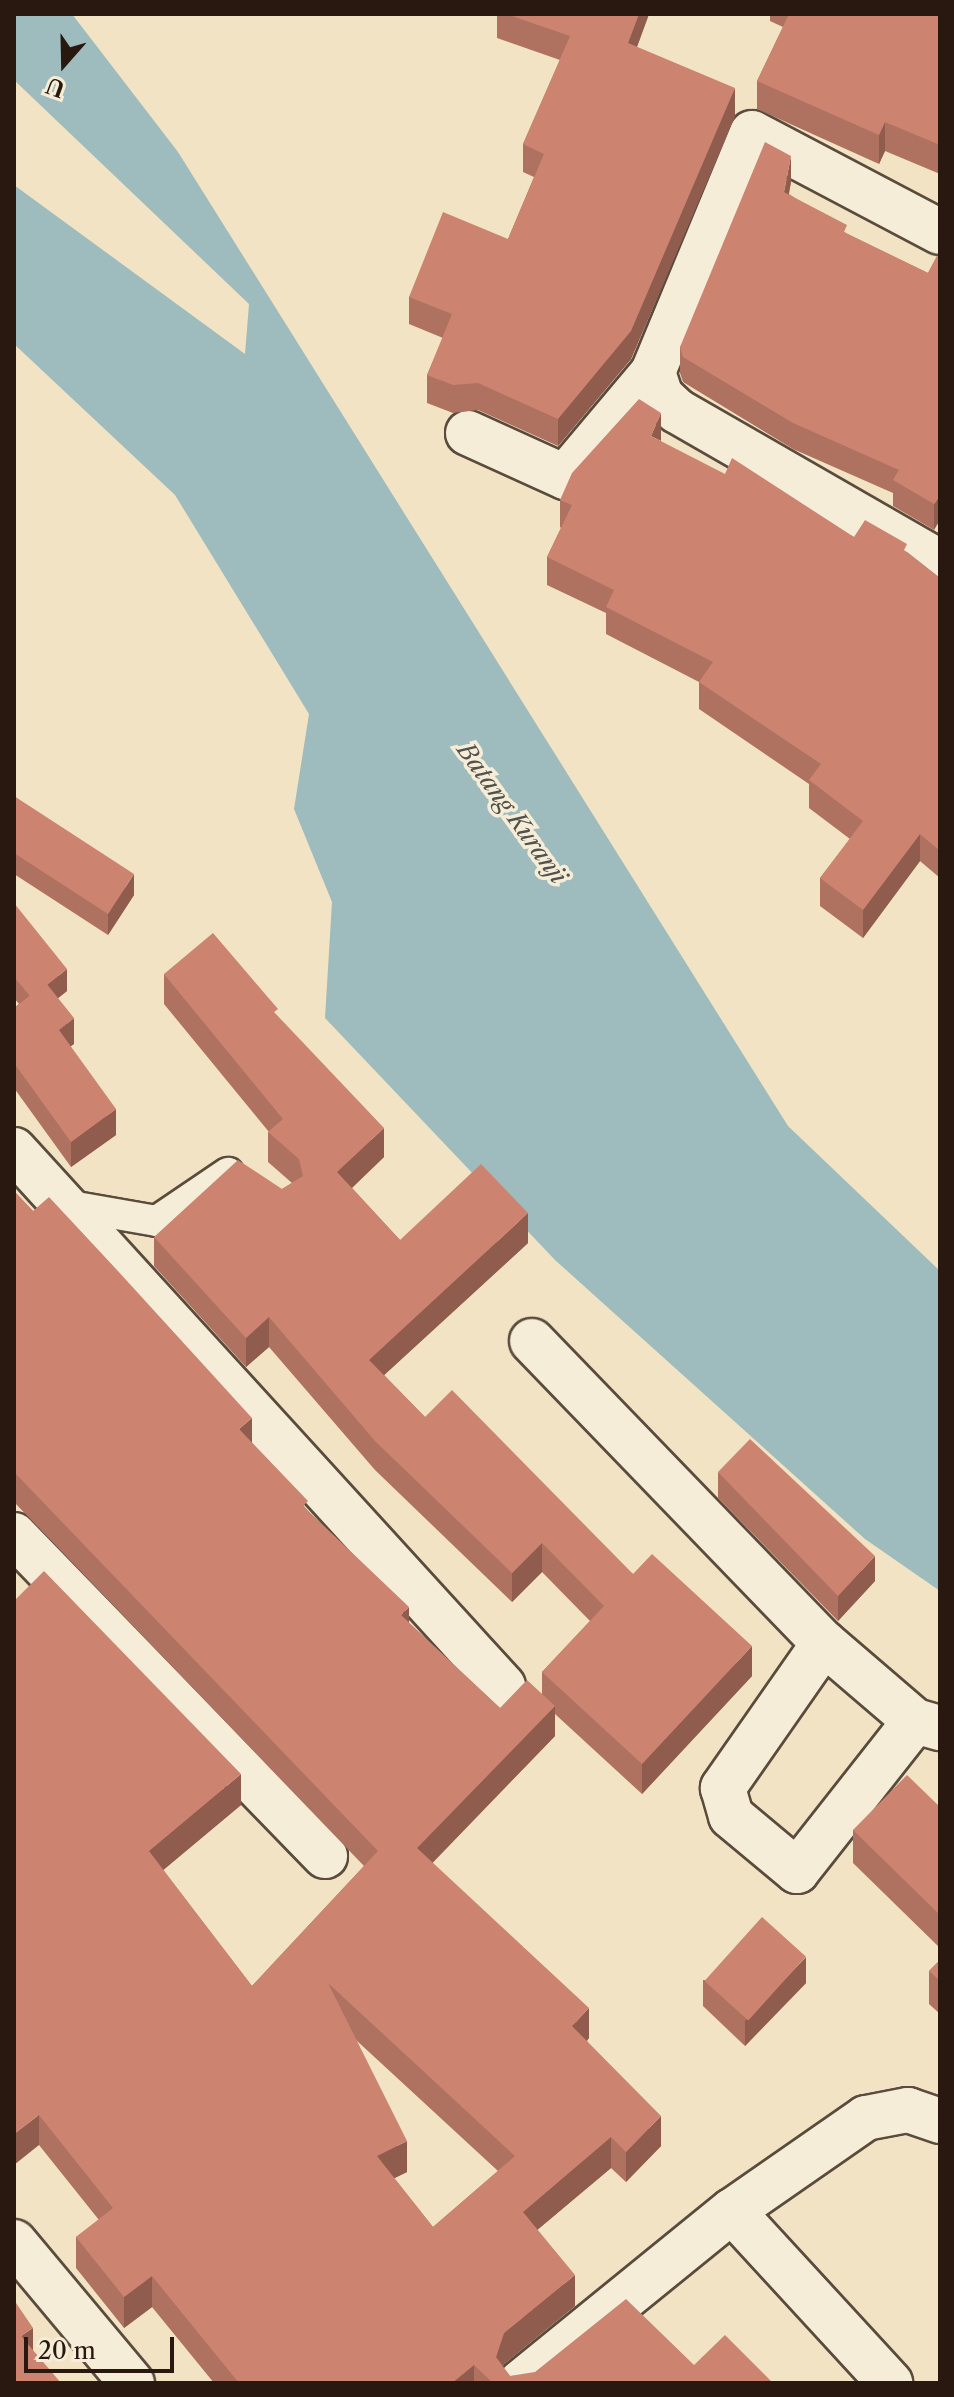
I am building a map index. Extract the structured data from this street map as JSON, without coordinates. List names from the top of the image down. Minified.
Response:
{"water":["Batang Kuranji"],"scale_bar":"20 m","north":"bottom"}
